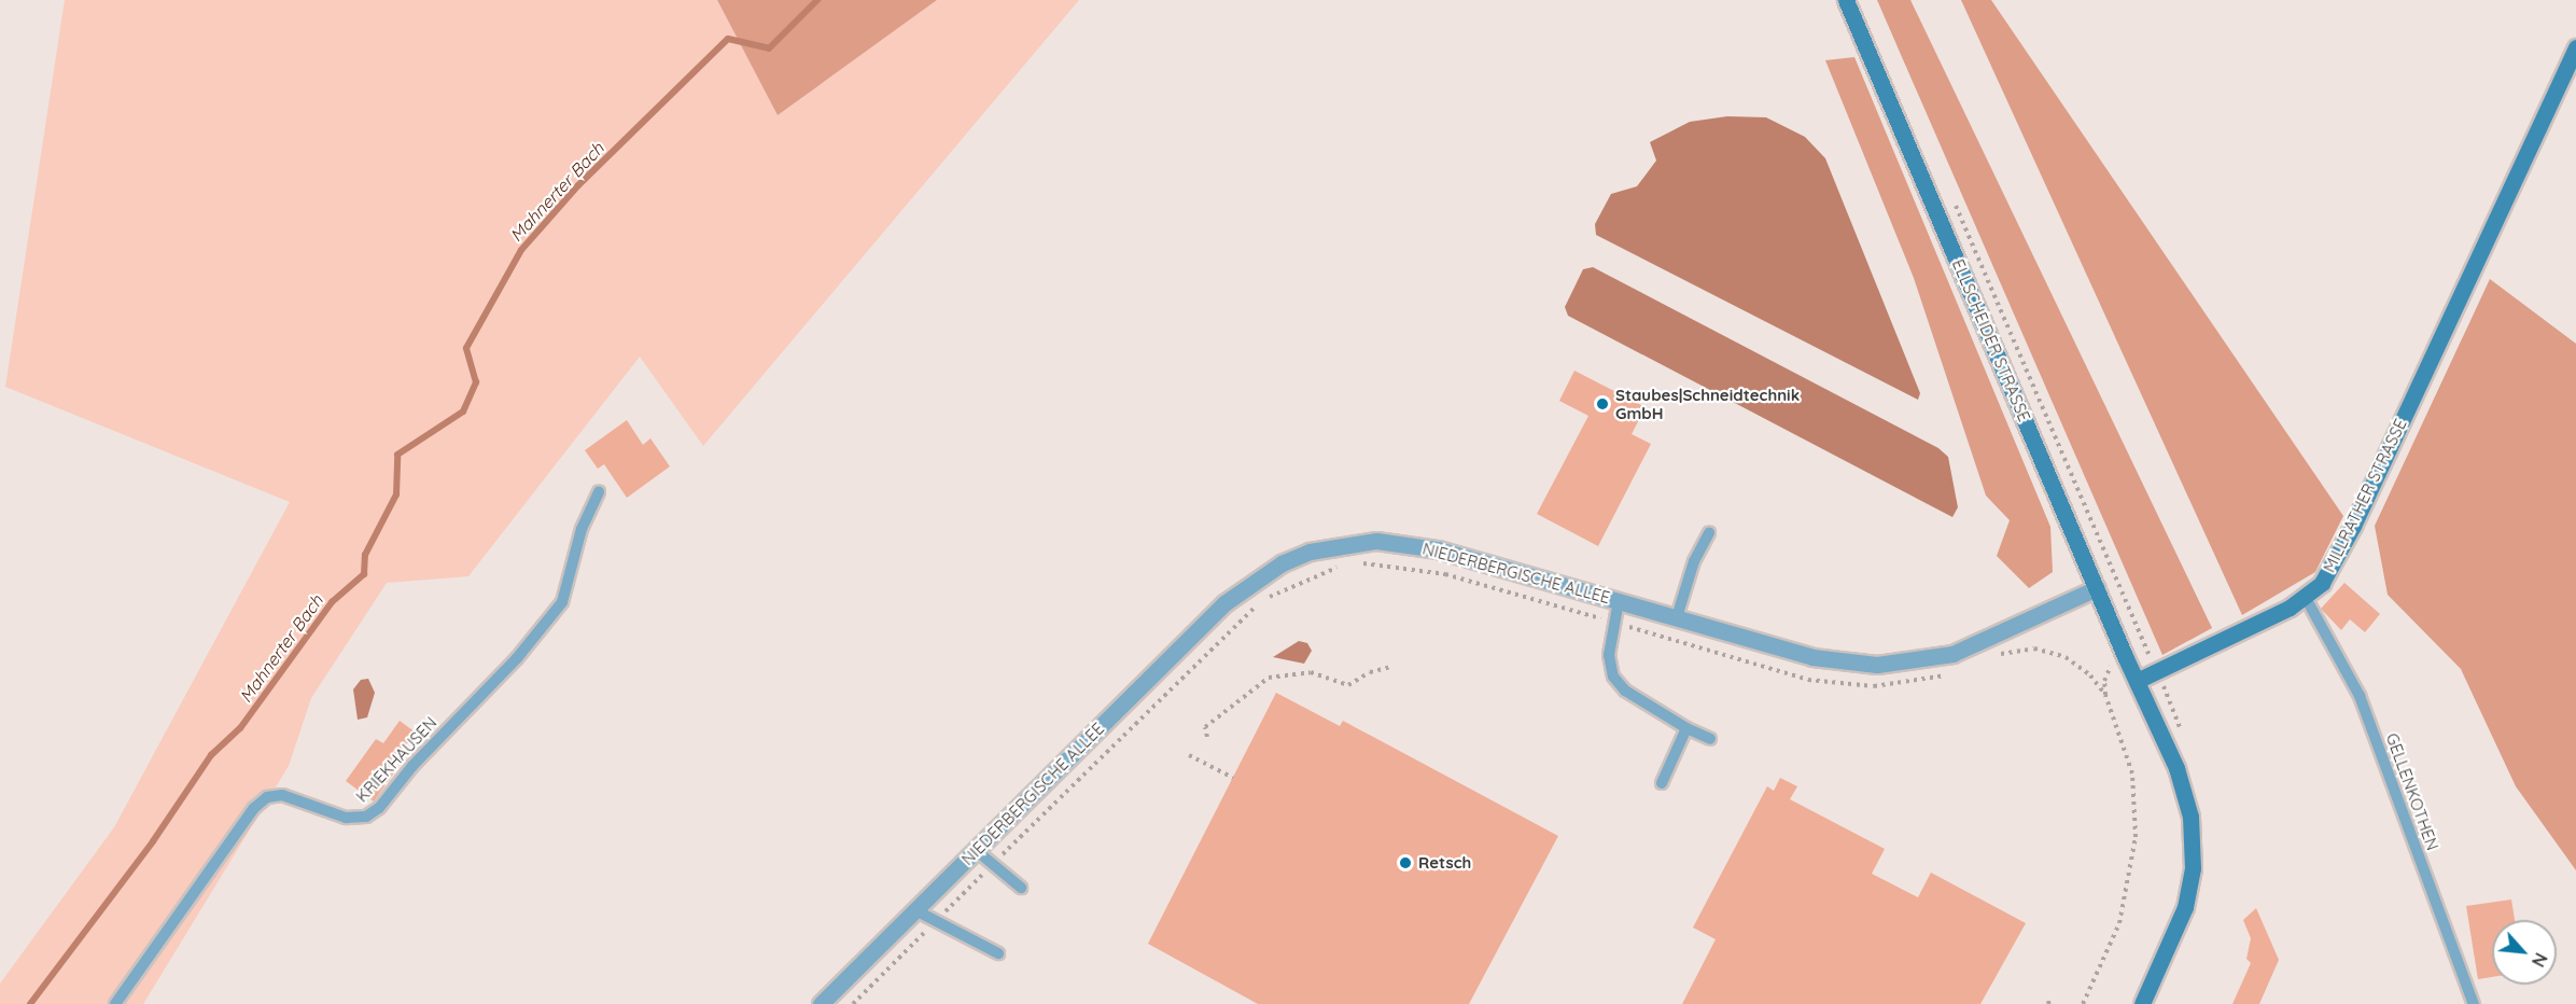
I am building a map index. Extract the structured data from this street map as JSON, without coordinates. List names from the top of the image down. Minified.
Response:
{"streets":{"main road":["ELLSCHEIDER STRASSE","MILLRATHER STRASSE"],"street":["NIEDERBERGISCHE ALLEE"],"lane":["KRIEKHAUSEN","GELLENKOTHEN"]},"crossings":[["ELLSCHEIDER STRASSE","MILLRATHER STRASSE"],["ELLSCHEIDER STRASSE","NIEDERBERGISCHE ALLEE"],["MILLRATHER STRASSE","GELLENKOTHEN"]],"water":["Mahnerter Bach"],"places":["Staubes|Schneidtechnik GmbH","Retsch"],"north":"bottom right"}
